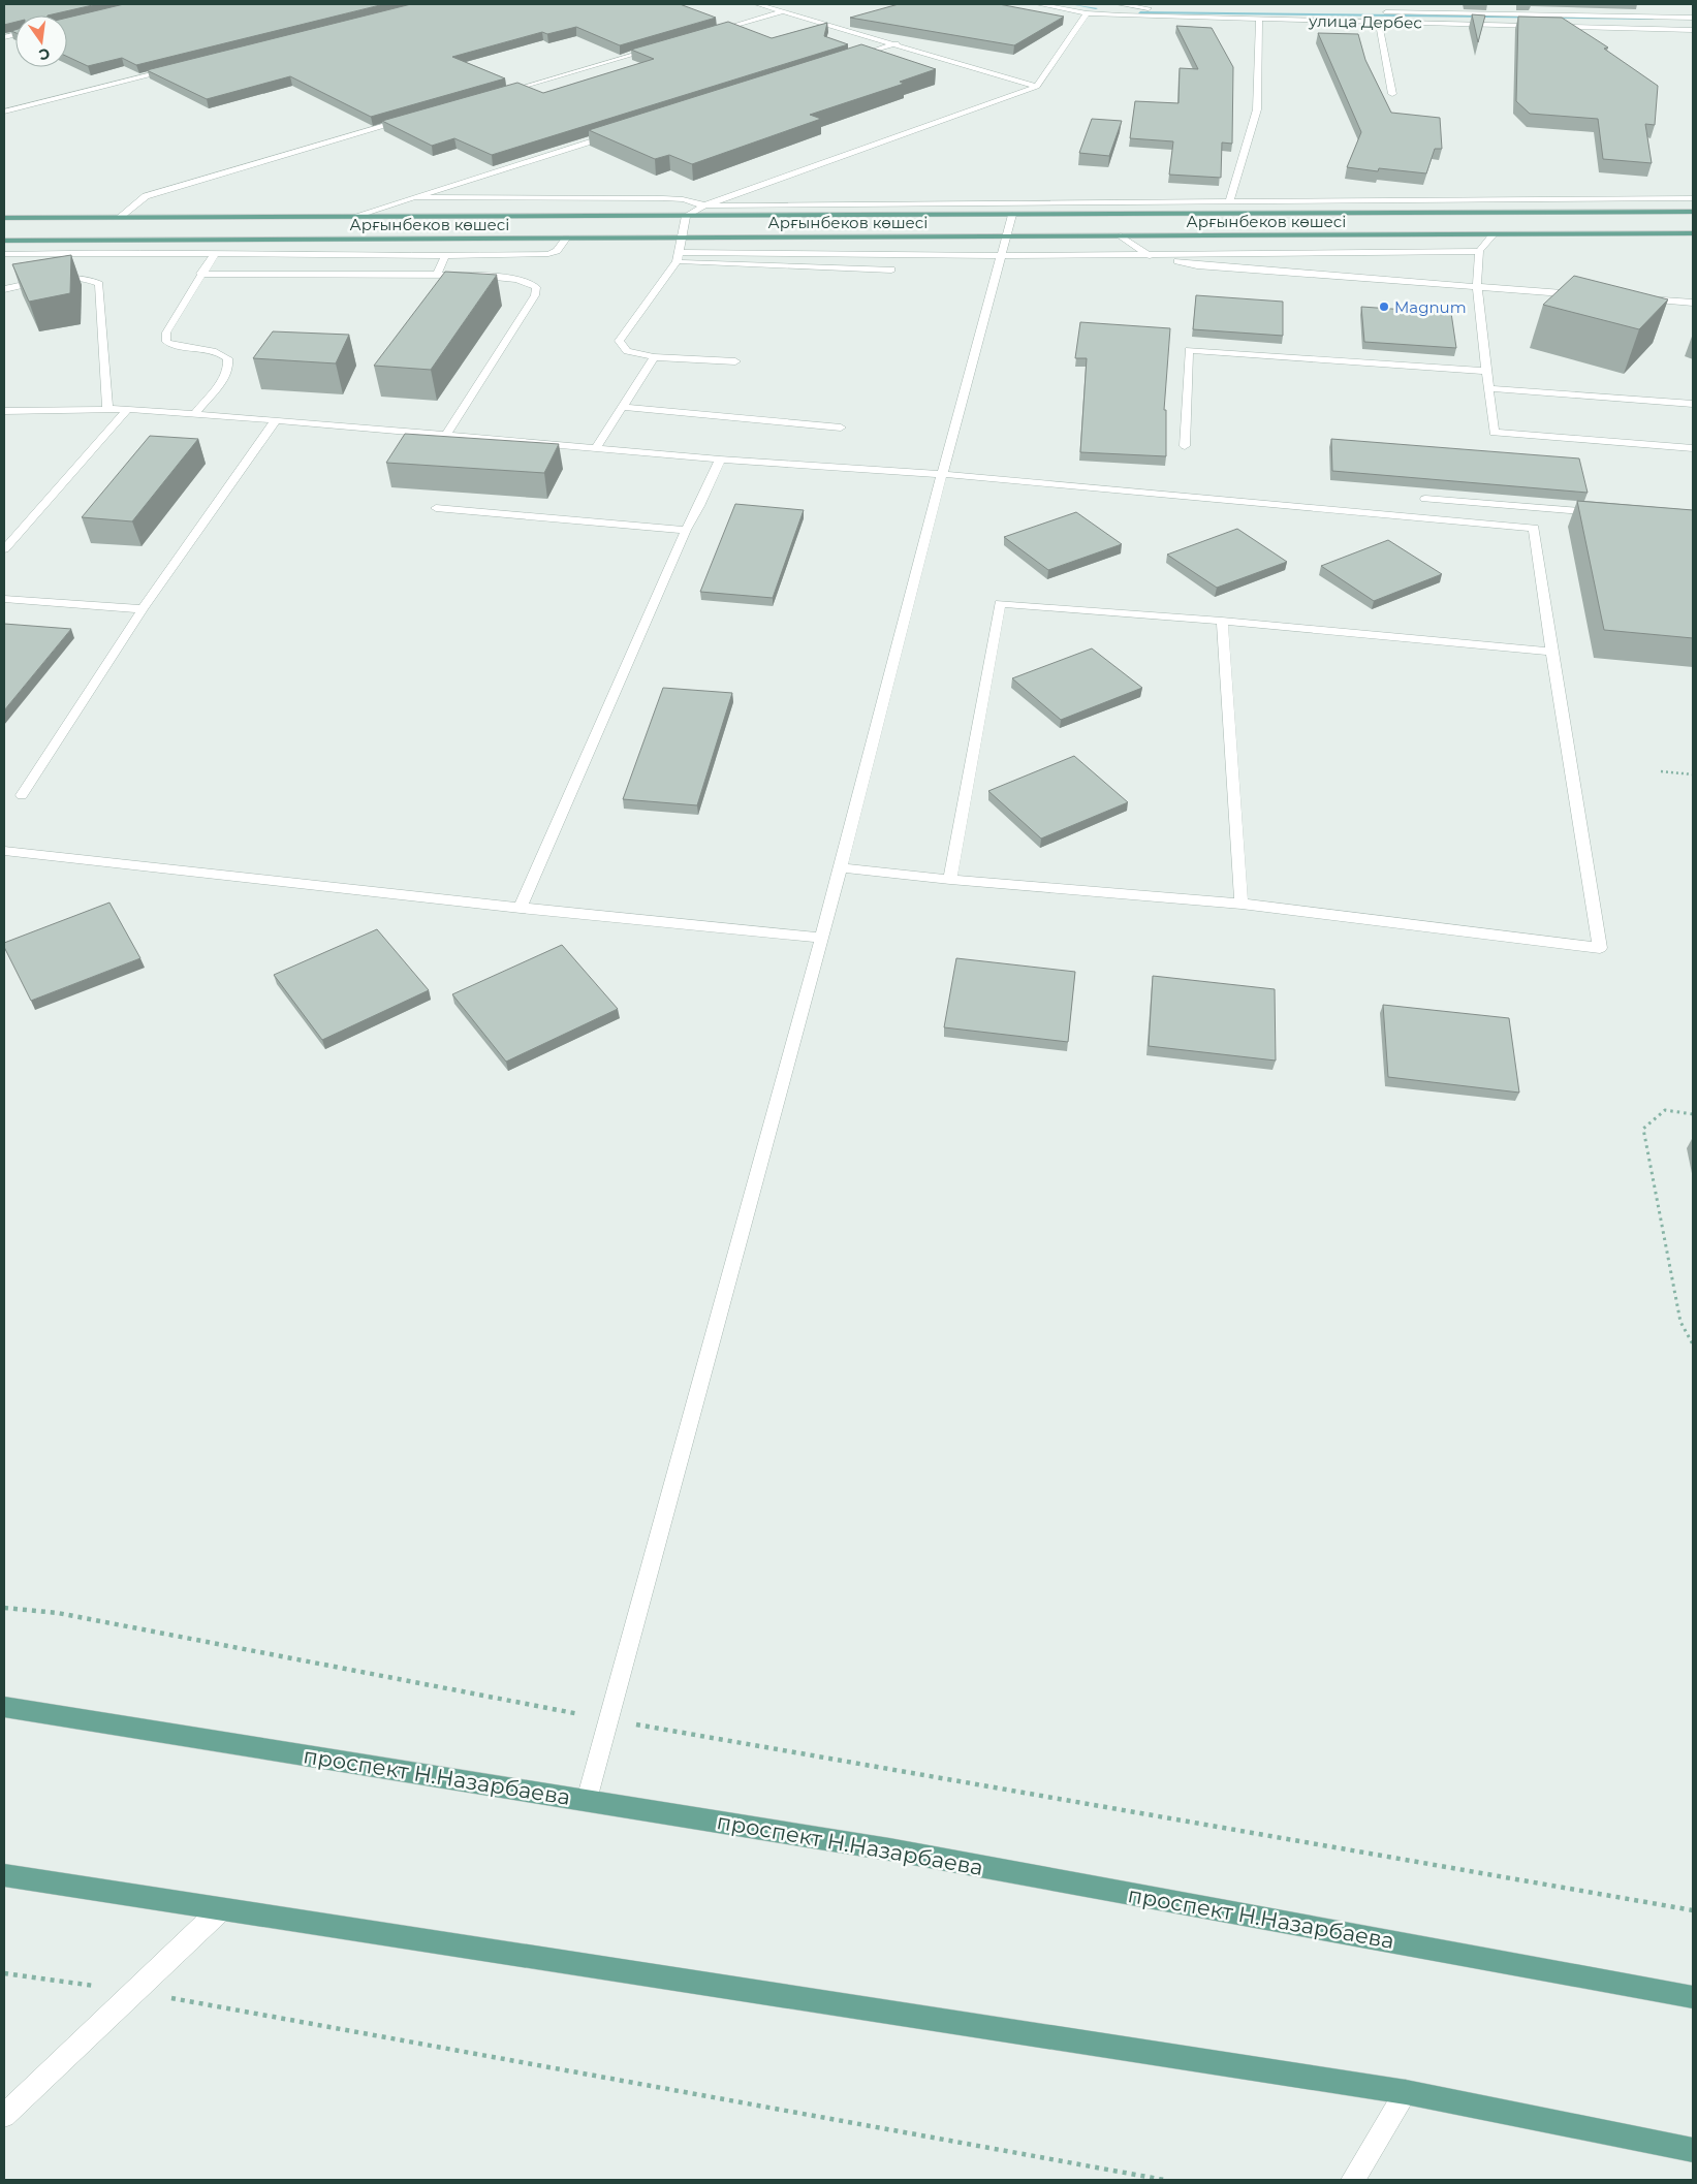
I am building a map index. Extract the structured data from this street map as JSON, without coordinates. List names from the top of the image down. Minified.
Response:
{"streets":{"main road":["Арғынбеков көшесі","проспект Н.Назарбаева"],"street":["улица Дербес"]},"places":["Magnum"],"north":"bottom"}
